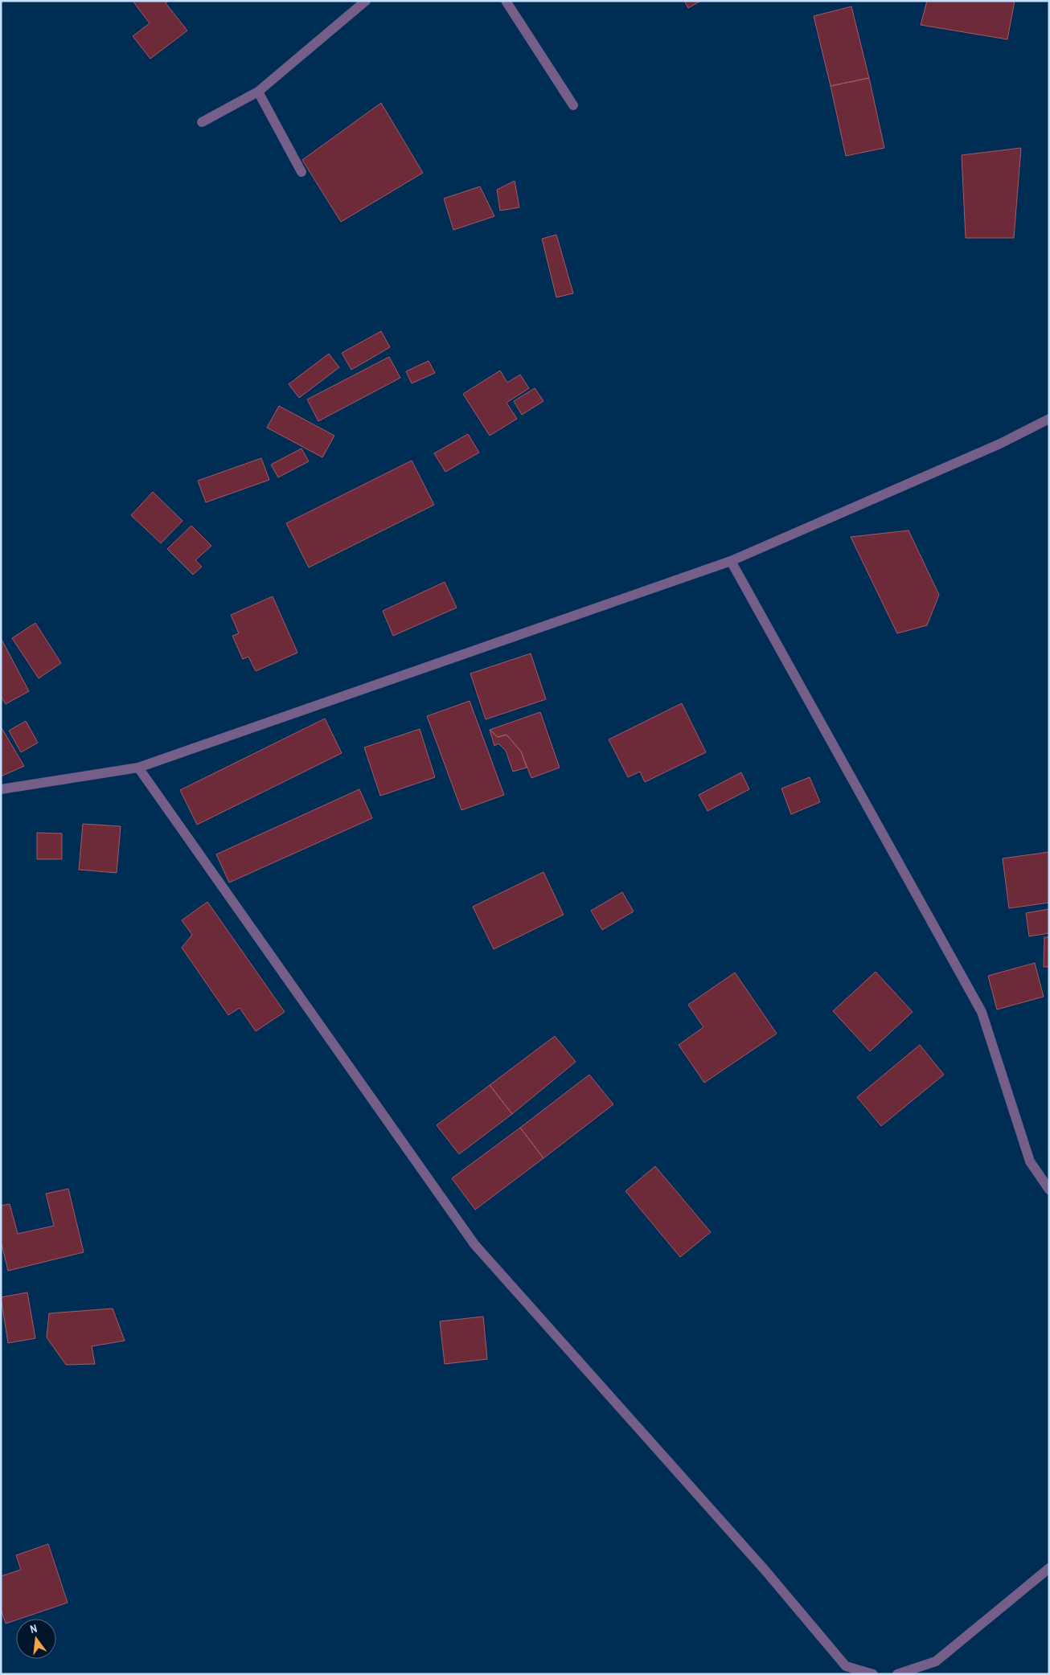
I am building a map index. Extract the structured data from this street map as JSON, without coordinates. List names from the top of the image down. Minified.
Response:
{"north":"top"}
